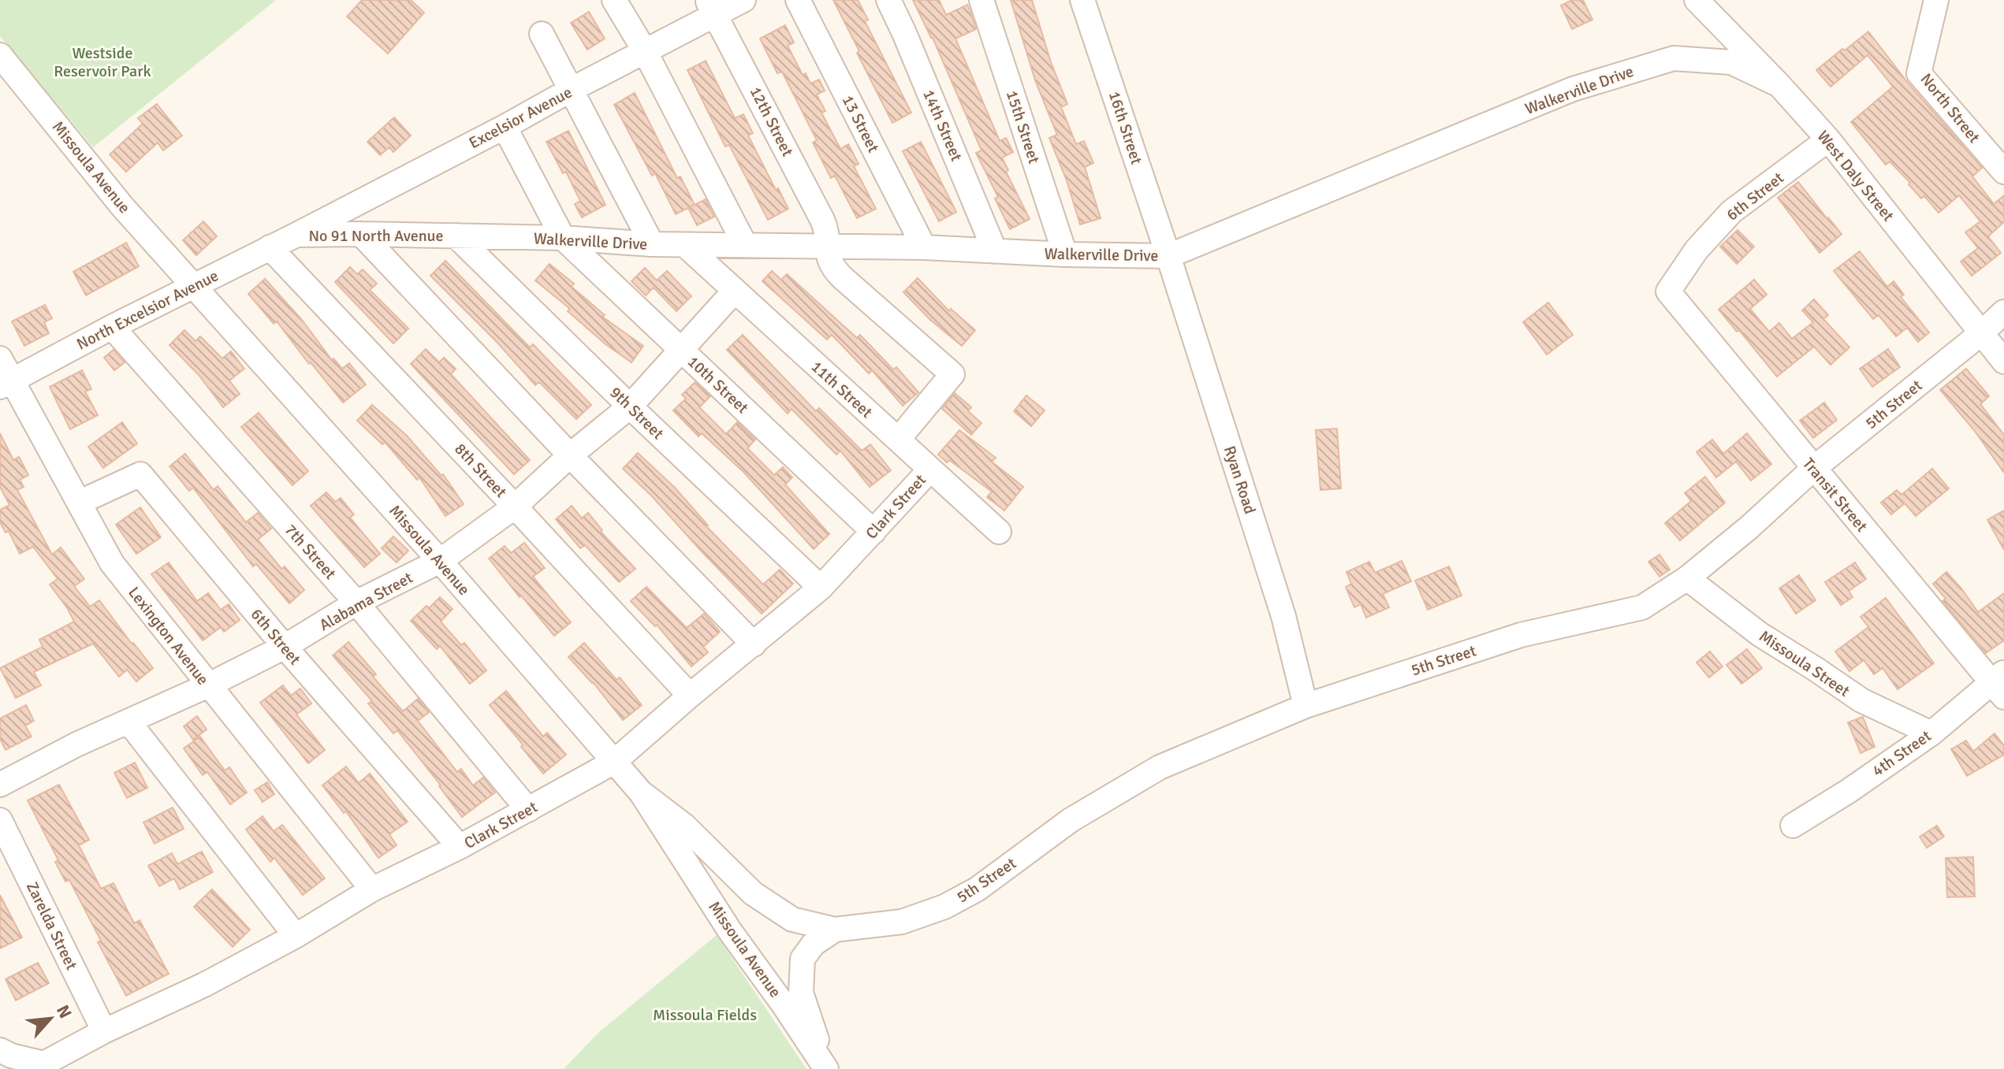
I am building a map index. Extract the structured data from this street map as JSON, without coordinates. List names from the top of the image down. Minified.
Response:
{"streets":{"street":["Walkerville Drive","North Street","Excelsior Avenue","12th Street","13 Street","14th Street","15th Street","16th Street","Missoula Avenue","West Daly Street","6th Street","No 91 North Avenue","North Excelsior Avenue","10th Street","11th Street","5th Street","9th Street","8th Street","Ryan Road","Transit Street","Clark Street","7th Street","Alabama Street","Lexington Avenue","Missoula Street","4th Street","Zarelda Street"]},"crossings":[["Walkerville Drive","12th Street"],["Walkerville Drive","13 Street"],["Walkerville Drive","14th Street"],["Walkerville Drive","15th Street"],["Walkerville Drive","16th Street"],["Walkerville Drive","West Daly Street"],["Walkerville Drive","No 91 North Avenue"],["Walkerville Drive","10th Street"],["Walkerville Drive","11th Street"],["Walkerville Drive","9th Street"],["Walkerville Drive","Ryan Road"],["Excelsior Avenue","12th Street"],["Excelsior Avenue","No 91 North Avenue"],["Excelsior Avenue","North Excelsior Avenue"],["Excelsior Avenue","10th Street"],["16th Street","Ryan Road"],["Missoula Avenue","North Excelsior Avenue"],["Missoula Avenue","5th Street"],["Missoula Avenue","Clark Street"],["Missoula Avenue","Alabama Street"],["West Daly Street","6th Street"],["West Daly Street","5th Street"],["6th Street","Transit Street"],["6th Street","Clark Street"],["6th Street","Alabama Street"],["6th Street","Lexington Avenue"],["No 91 North Avenue","North Excelsior Avenue"],["No 91 North Avenue","9th Street"],["North Excelsior Avenue","8th Street"],["North Excelsior Avenue","7th Street"],["North Excelsior Avenue","Lexington Avenue"],["10th Street","Clark Street"],["10th Street","Alabama Street"],["11th Street","Clark Street"],["11th Street","Alabama Street"],["5th Street","Ryan Road"],["5th Street","Transit Street"],["5th Street","Missoula Street"],["9th Street","Clark Street"],["9th Street","Alabama Street"],["8th Street","Clark Street"],["8th Street","Alabama Street"],["Transit Street","4th Street"],["Clark Street","7th Street"],["Clark Street","Lexington Avenue"],["Clark Street","Zarelda Street"],["7th Street","Alabama Street"],["Alabama Street","Lexington Avenue"],["Missoula Street","4th Street"]],"parks":["Westside Reservoir Park","Missoula Fields"],"north":"top right"}
